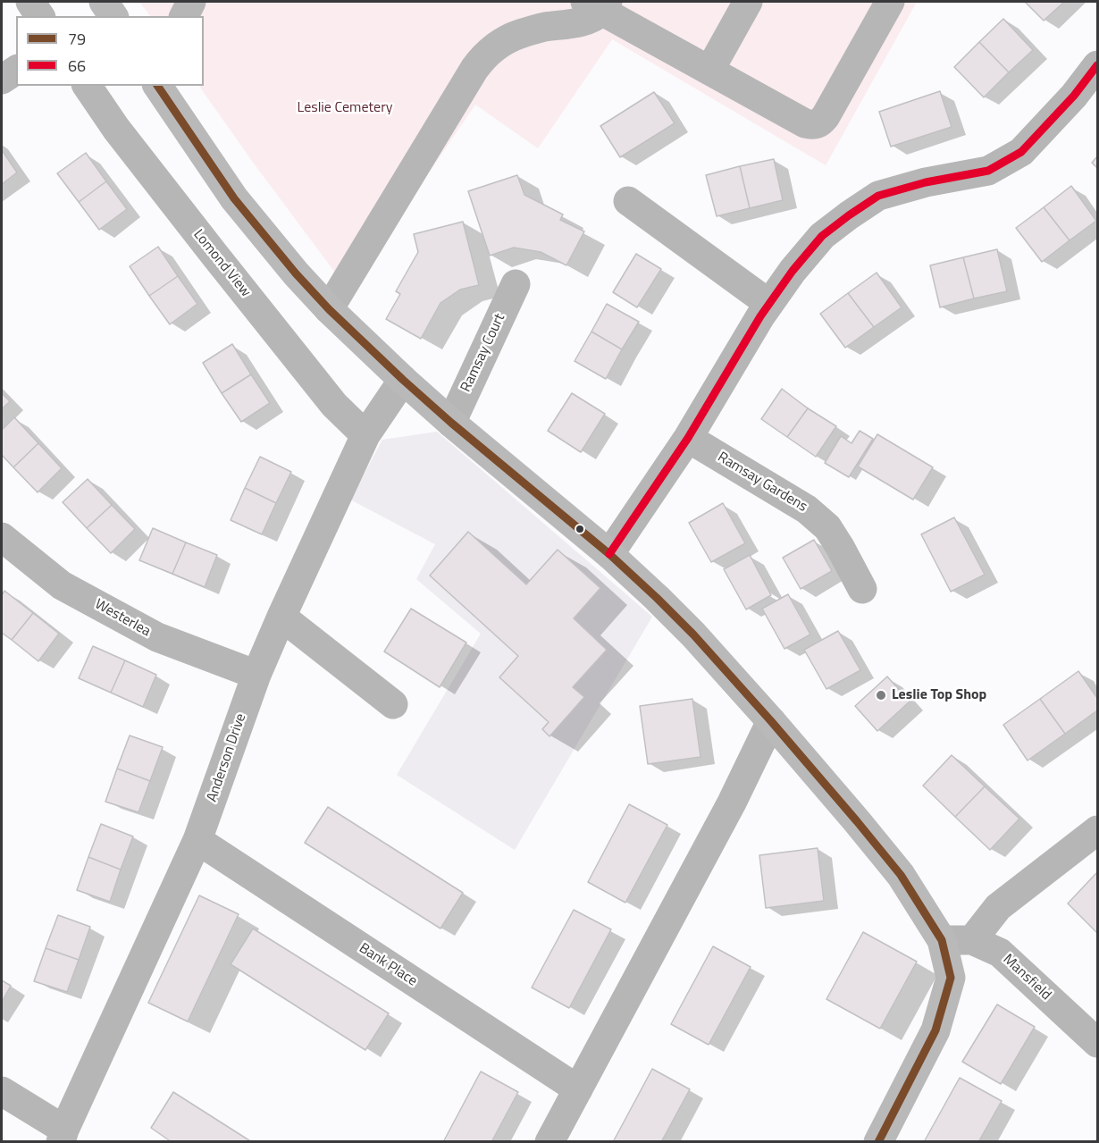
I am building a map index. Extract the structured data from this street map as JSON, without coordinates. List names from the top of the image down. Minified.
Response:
{"streets":{"street":["Lomond View","Ramsay Court","Ramsay Gardens","Westerlea","Anderson Drive","Bank Place","Mansfield"]},"crossings":[["Lomond View","Anderson Drive"],["Westerlea","Anderson Drive"],["Anderson Drive","Bank Place"]],"parks":["Leslie Cemetery"],"places":["Leslie Top Shop"],"lines":["transit line 66","transit line 79"],"legend":["79","66"]}
